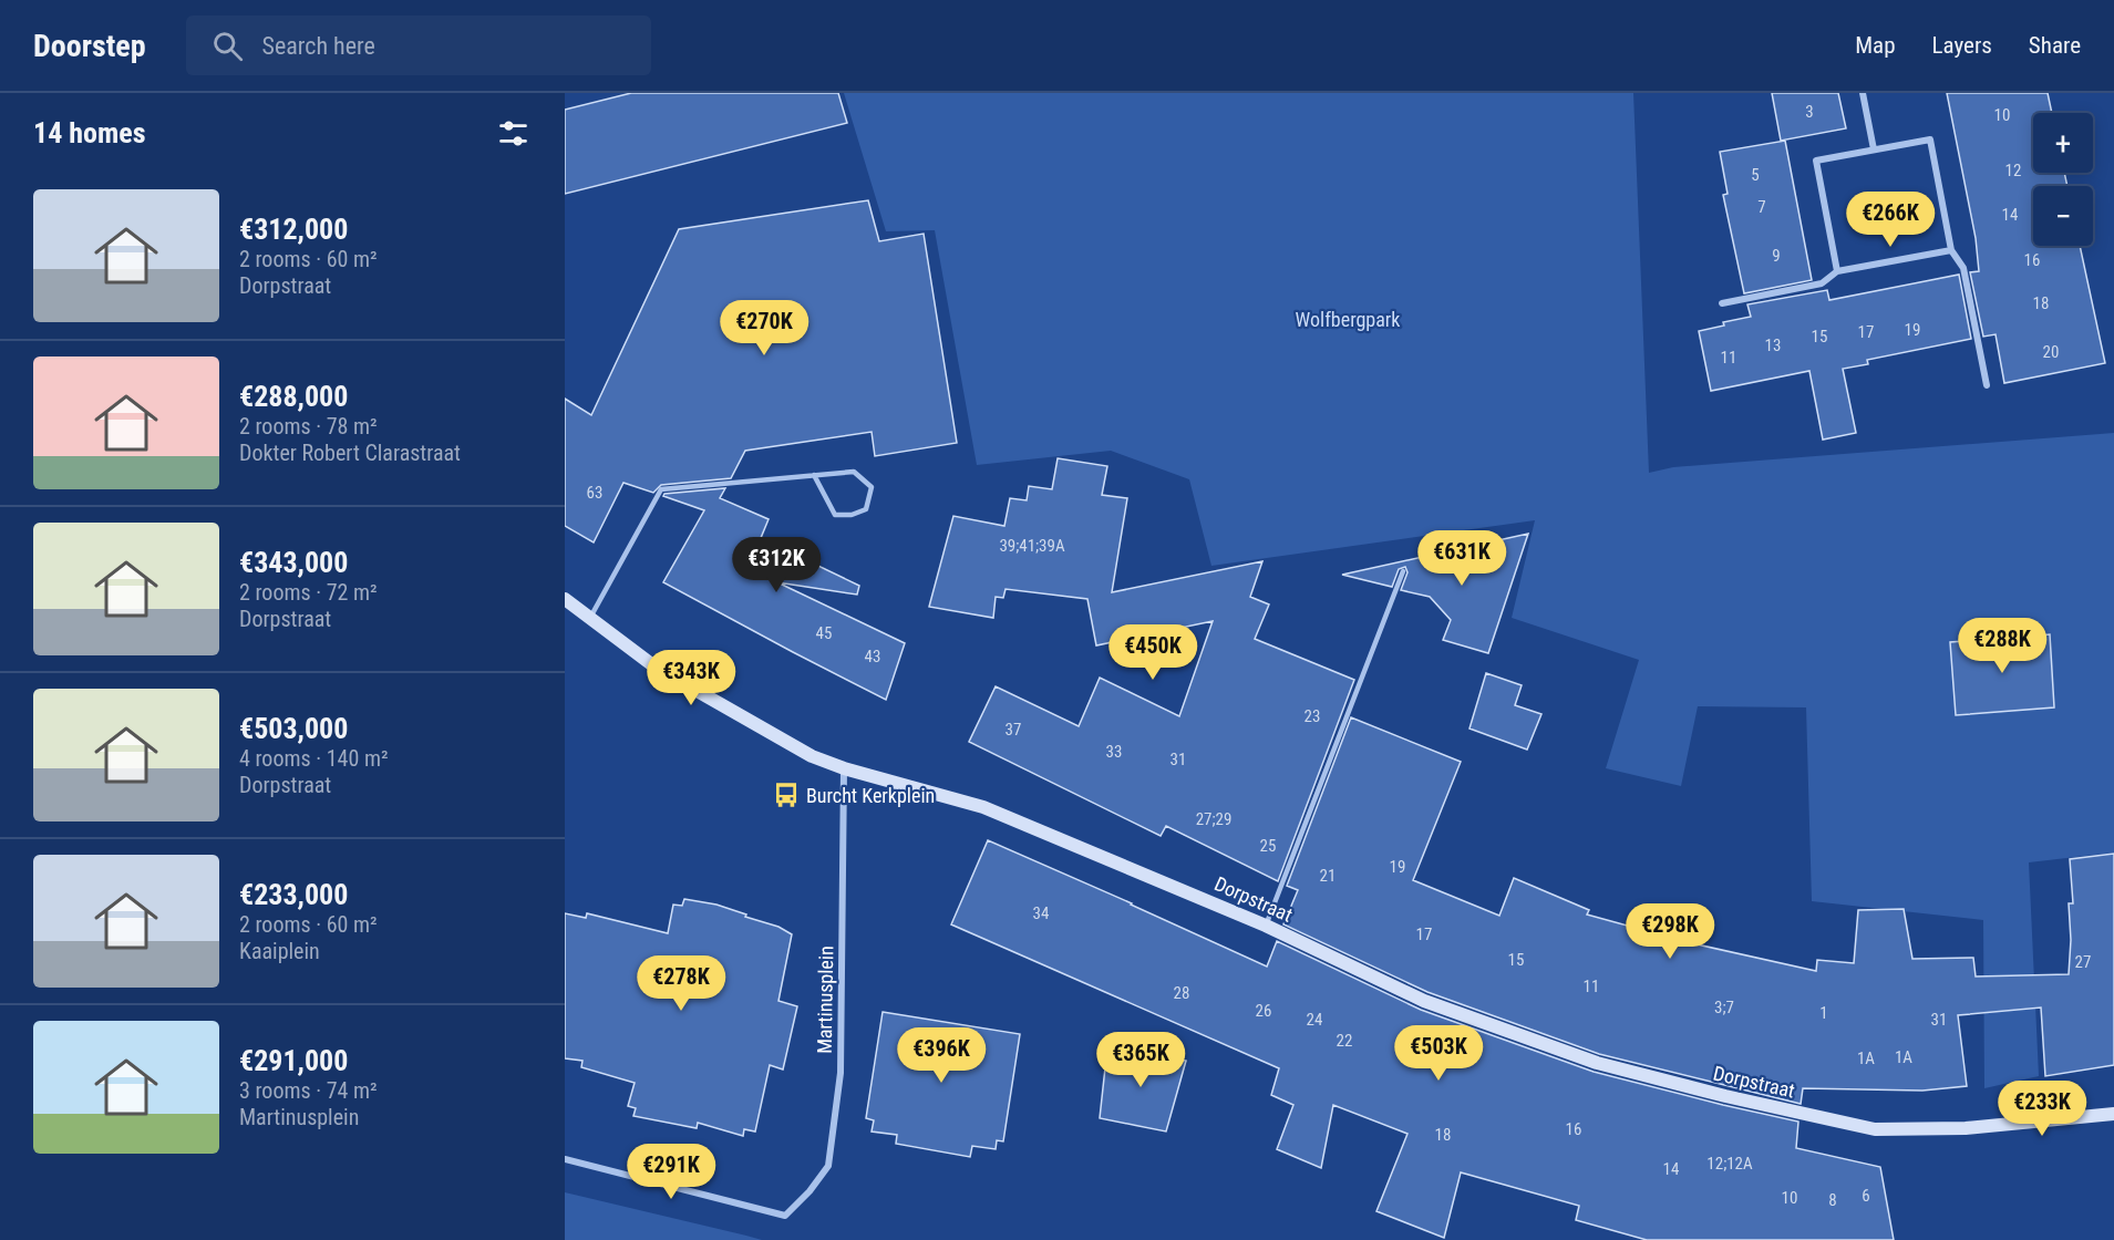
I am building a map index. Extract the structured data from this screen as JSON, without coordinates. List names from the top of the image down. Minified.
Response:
{"streets":{"street":["Dorpstraat","Martinusplein"]},"crossings":[["Dorpstraat","Martinusplein"]],"parks":["Wolfbergpark"],"places":{"bus stop":["Burcht Kerkplein"]},"house_numbers":["3","10","12","5","7","14","9","16","18","19","17","15","13","20","11","63","39;41;39A","45","43","23","37","33","31","27;29","25","19","21","34","17","15","27","11","28","3;7","26","1","24","31","22","1A","1A","16","18","12;12A","14","6","10","8"],"page":{"header":"Doorstep","search":"Search here","nav":["Map","Layers","Share"],"heading":"14 homes","map_buttons":["+","−"],"list":[{"name":"€312,000","note":"2 rooms · 60 m² · Dorpstraat"},{"name":"€288,000","note":"2 rooms · 78 m² · Dokter Robert Clarastraat"},{"name":"€343,000","note":"2 rooms · 72 m² · Dorpstraat"},{"name":"€503,000","note":"4 rooms · 140 m² · Dorpstraat"},{"name":"€233,000","note":"2 rooms · 60 m² · Kaaiplein"},{"name":"€291,000","note":"3 rooms · 74 m² · Martinusplein"}],"price":["€266K","€270K","€631K","€312K","€288K","€450K","€343K","€298K","€278K","€503K","€396K","€365K","€233K","€291K"]}}
